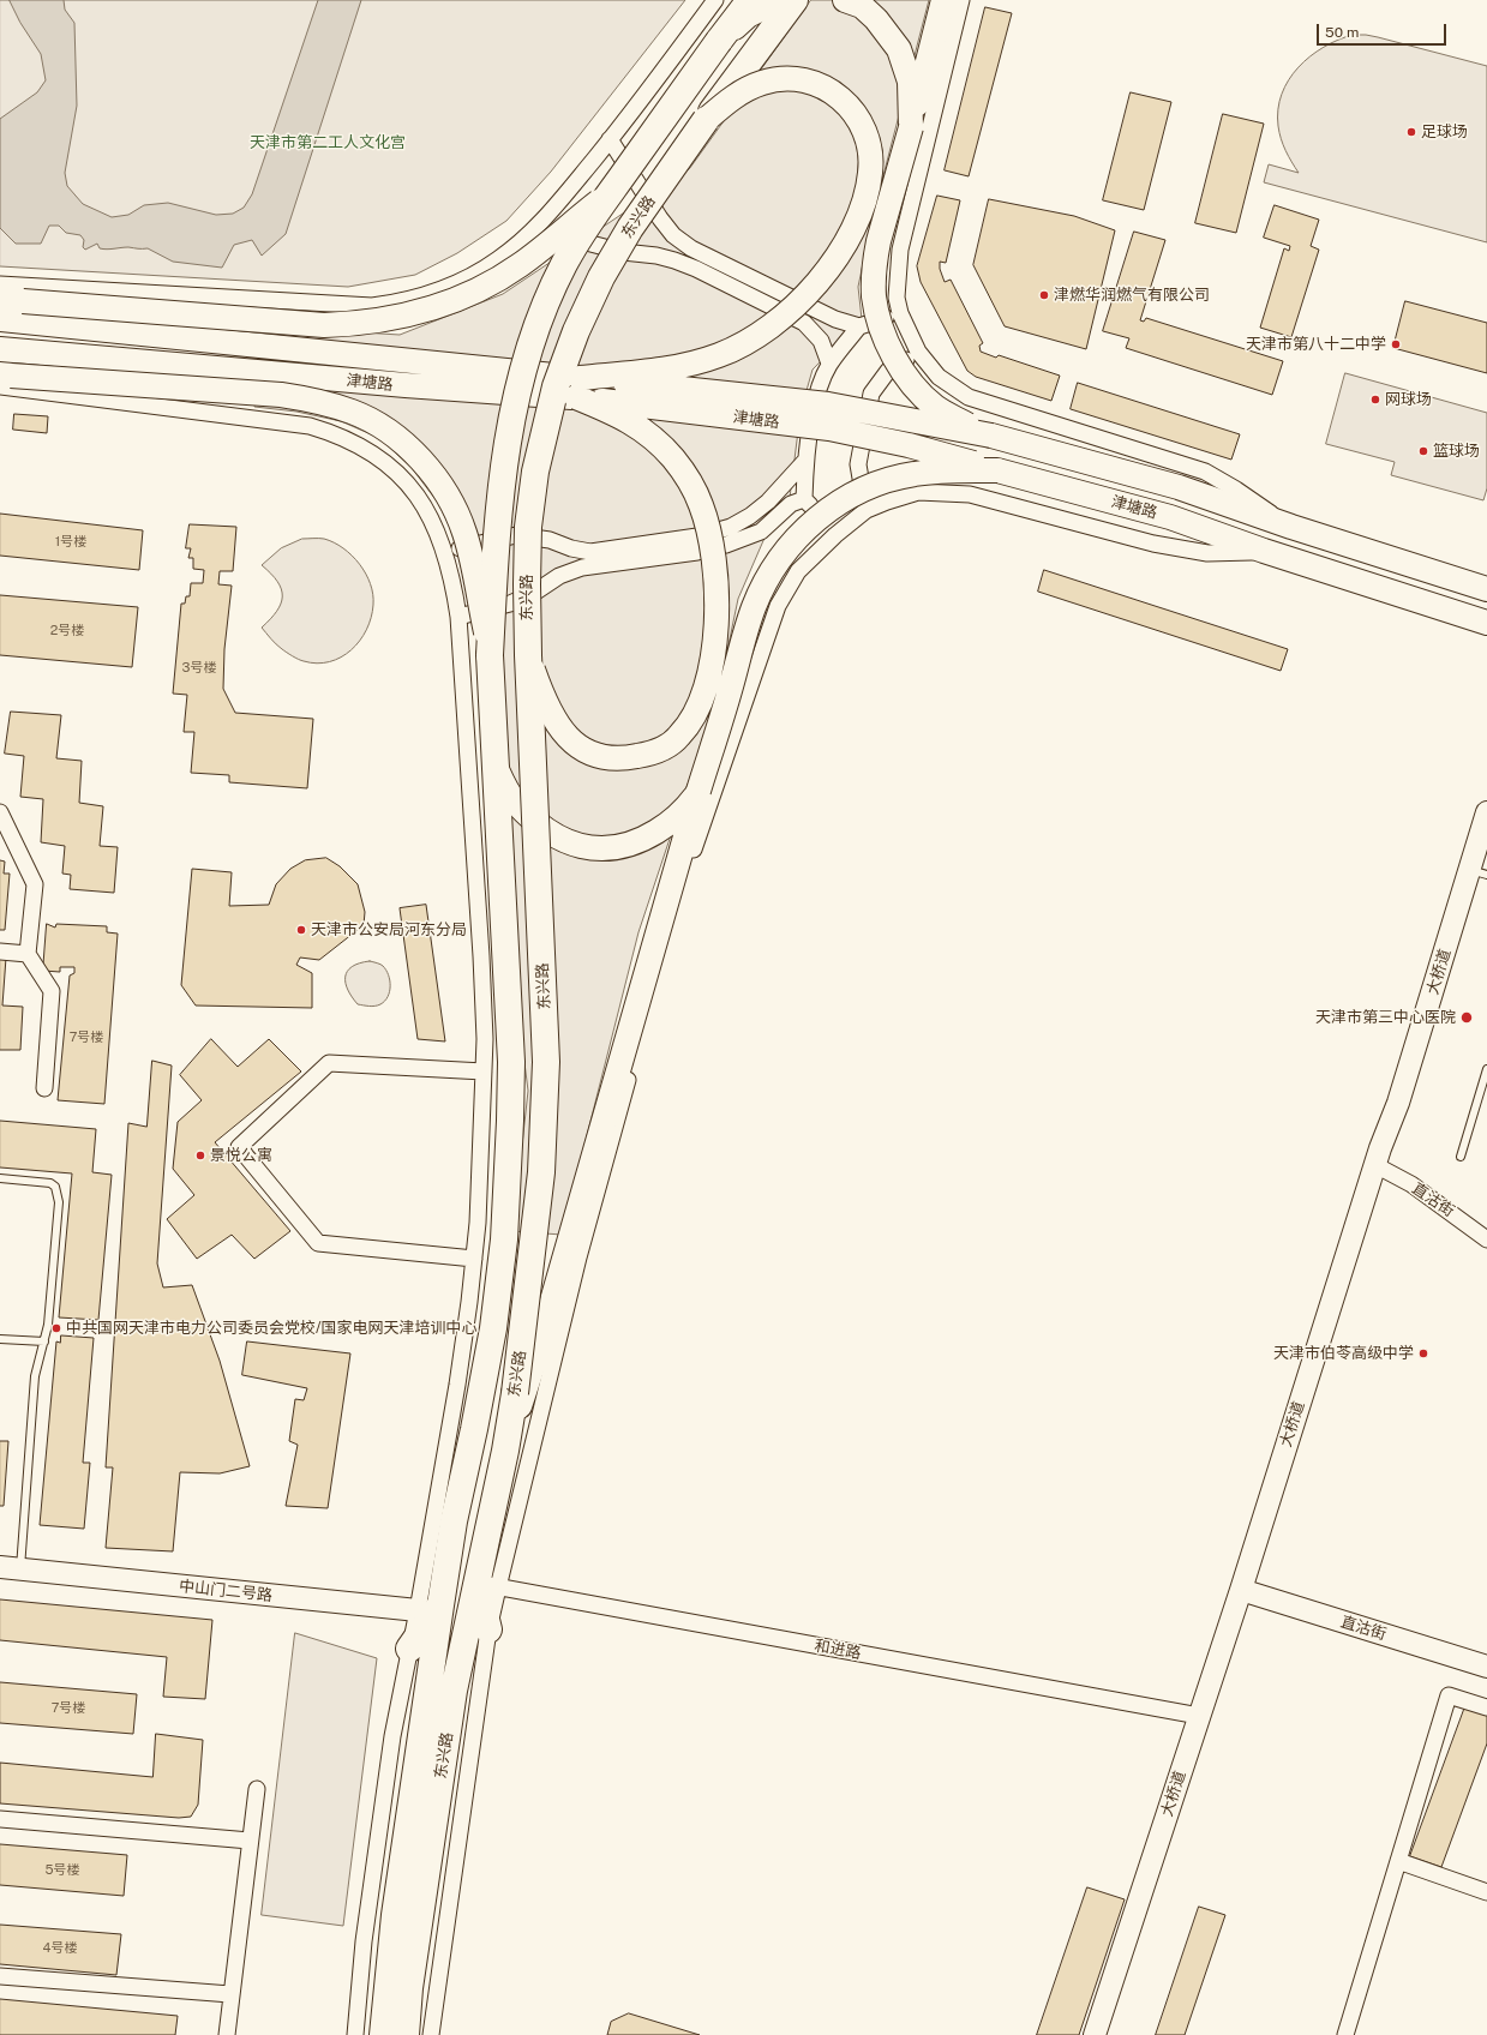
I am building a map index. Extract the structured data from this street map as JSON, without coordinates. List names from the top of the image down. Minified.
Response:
{"streets":{"highway":["东兴路"],"main road":["津塘路"],"street":["大桥道","直沽街","中山门二号路","和进路"]},"crossings":[["东兴路","中山门二号路"],["东兴路","和进路"],["大桥道","直沽街"],["大桥道","和进路"]],"parks":["天津市第二工人文化宫"],"places":["足球场","津燃华润燃气有限公司","天津市第八十二中学","网球场","篮球场","天津市公安局河东分局","天津市第三中心医院","景悦公寓","中共国网天津市电力公司委员会党校/国家电网天津培训中心","天津市伯苓高级中学"],"house_numbers":["1号楼","2号楼","3号楼","7号楼","7号楼","5号楼","4号楼"],"scale_bar":"50 m"}
